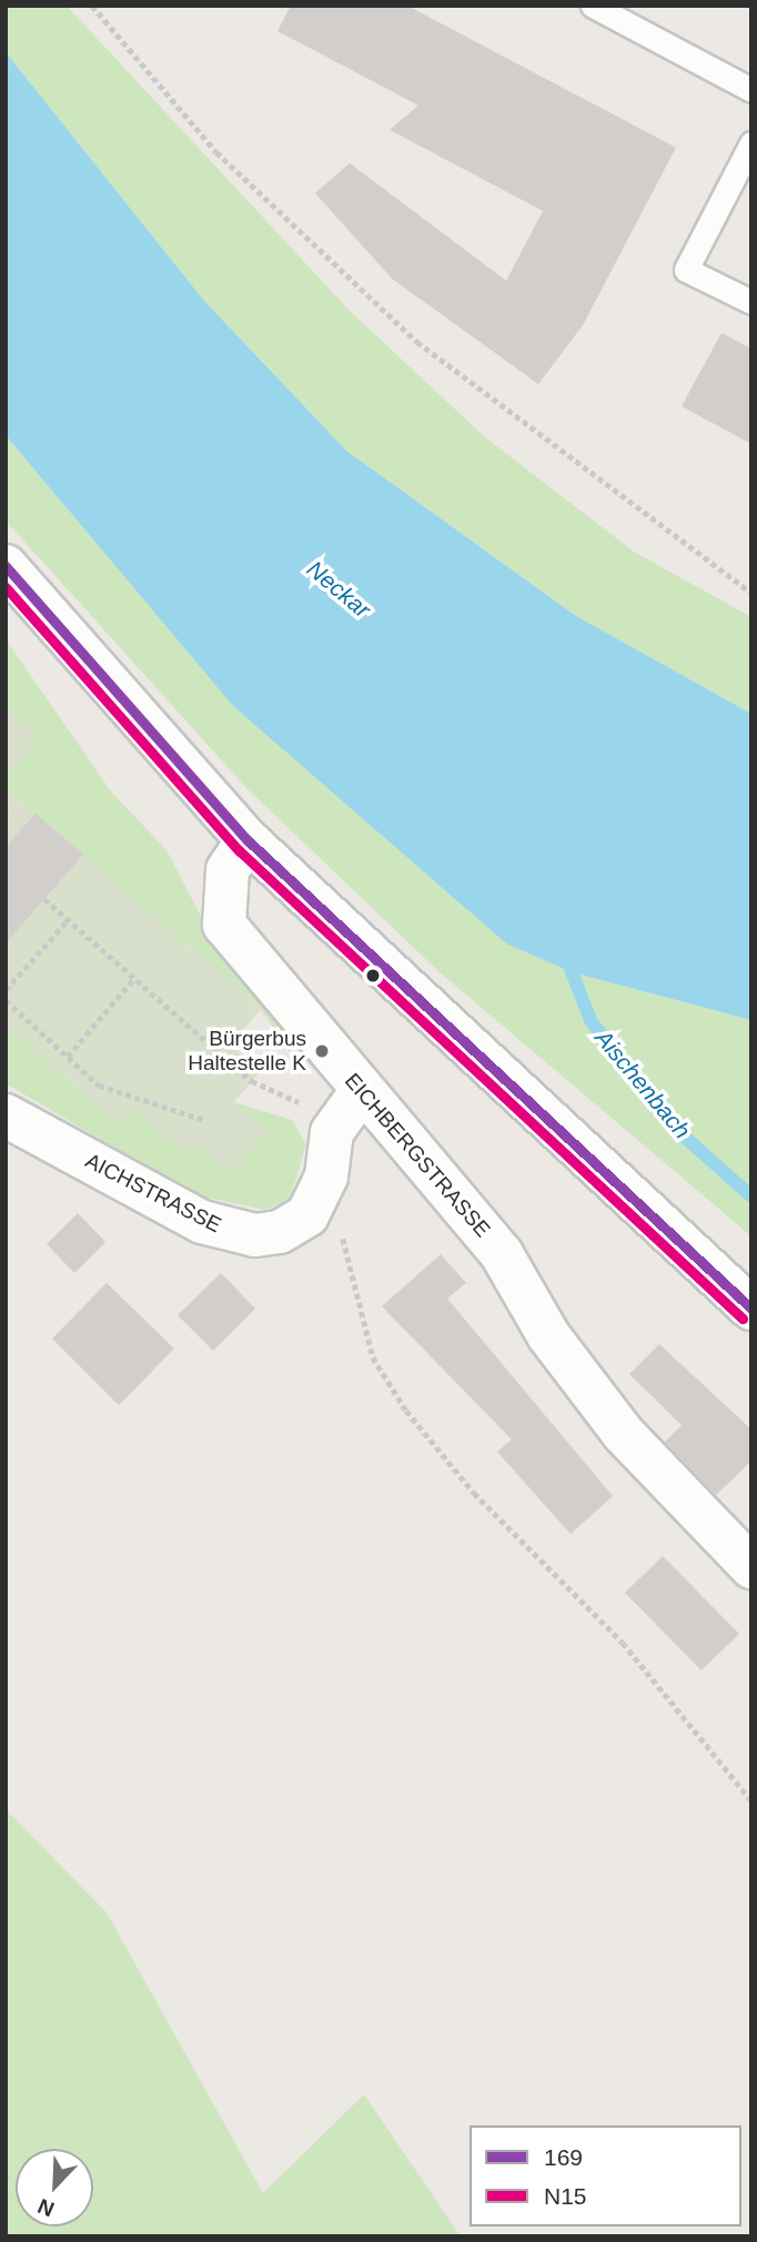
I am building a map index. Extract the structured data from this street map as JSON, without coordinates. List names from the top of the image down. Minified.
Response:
{"streets":{"street":["EICHBERGSTRASSE","AICHSTRASSE"]},"crossings":[["EICHBERGSTRASSE","AICHSTRASSE"]],"water":["Neckar","Aischenbach"],"places":["Bürgerbus Haltestelle K"],"lines":["transit line 169","transit line N15"],"legend":["169","N15"],"north":"bottom left"}
